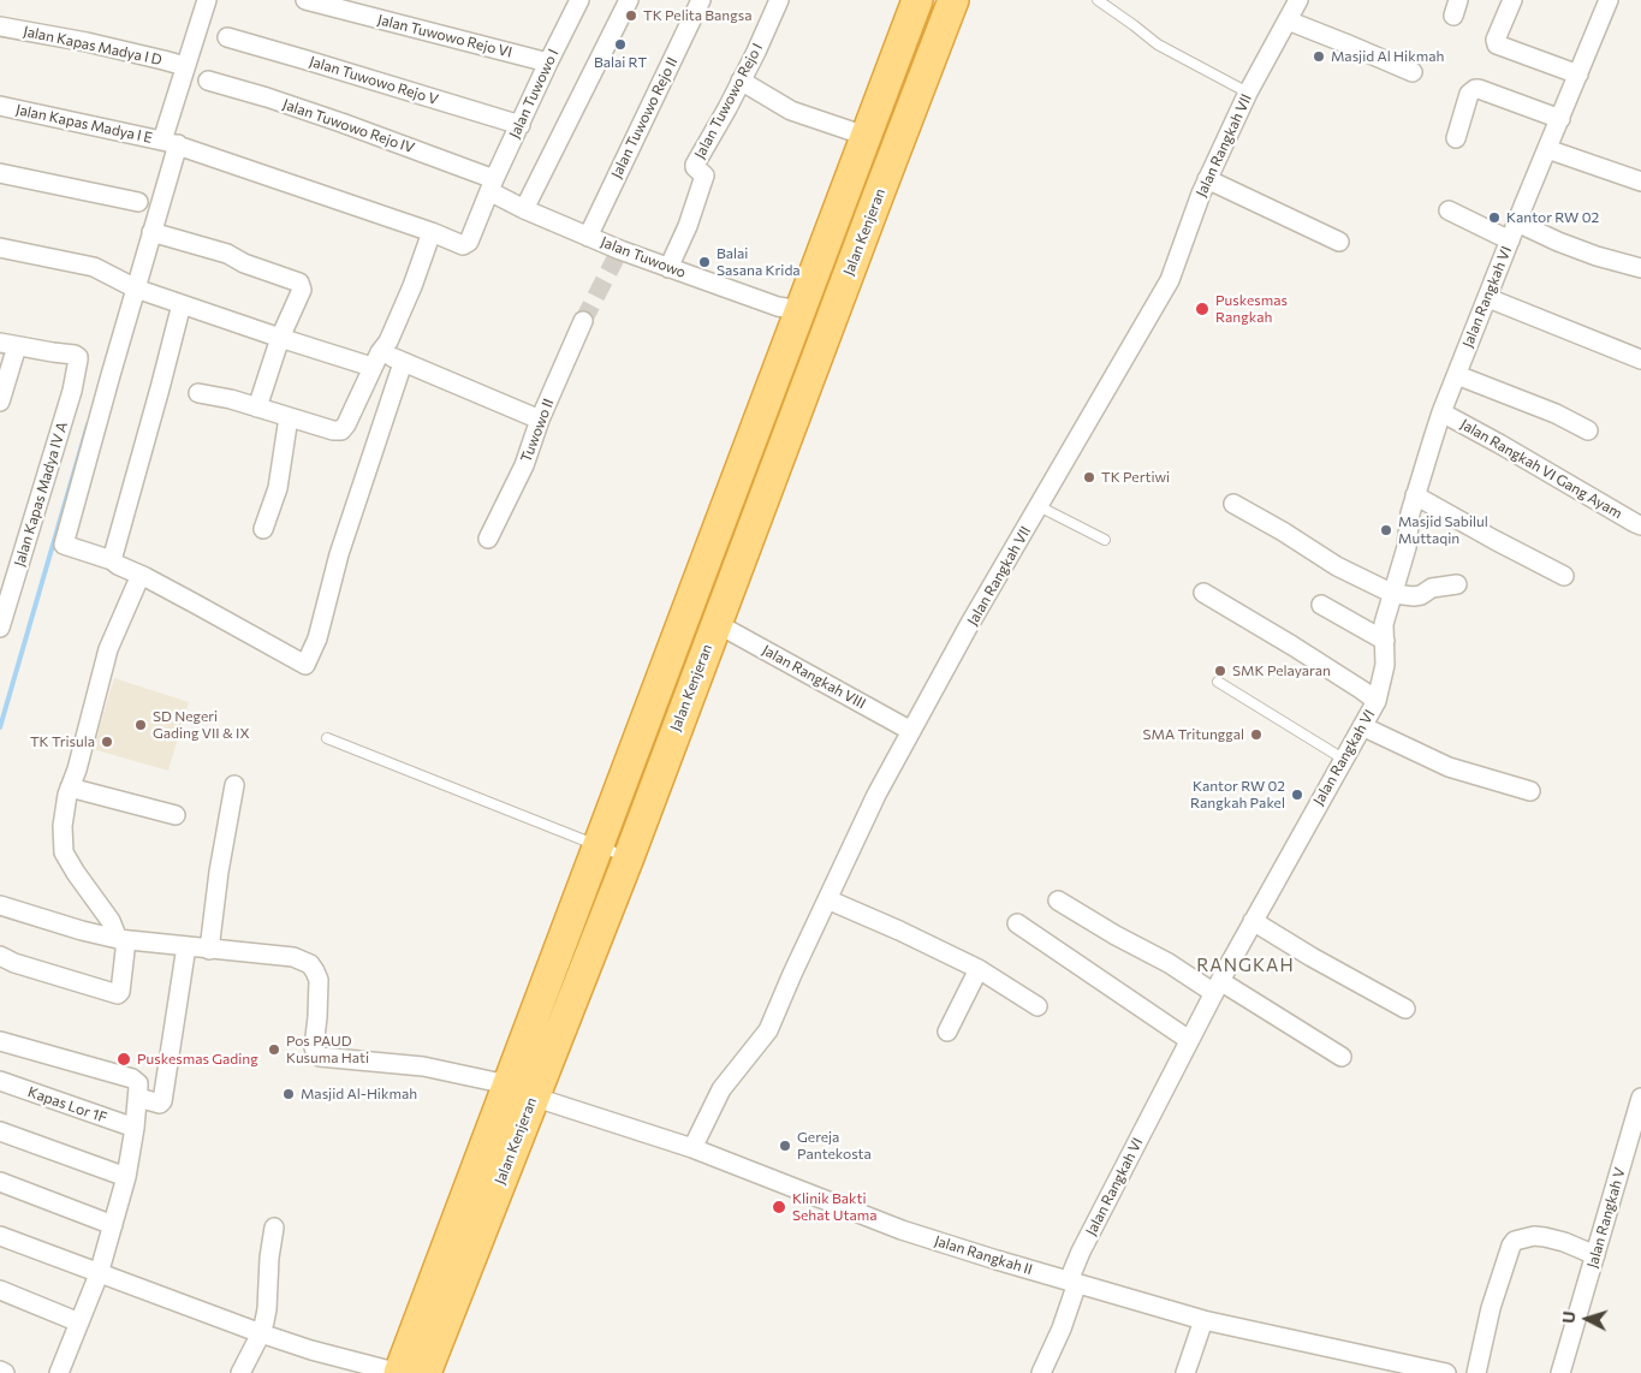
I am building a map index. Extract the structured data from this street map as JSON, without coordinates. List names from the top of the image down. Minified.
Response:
{"streets":{"highway":["Jalan Kenjeran"],"street":["Jalan Tuwowo Rejo VI","Jalan Kapas Madya I D","Jalan Tuwowo Rejo V","Jalan Tuwowo I","Jalan Tuwowo Rejo I","Jalan Tuwowo Rejo II","Jalan Kapas Madya I E","Jalan Tuwowo Rejo IV","Jalan Rangkah VII","Jalan Tuwowo","Jalan Rangkah VI","Tuwowo II","Jalan Rangkah VI Gang Ayam","Jalan Kapas Madya IV A","Jalan Rangkah VIII","Kapas Lor 1F","Jalan Rangkah V","Jalan Rangkah II"]},"crossings":[["Jalan Tuwowo Rejo VI","Jalan Tuwowo I"],["Jalan Tuwowo Rejo V","Jalan Tuwowo I"],["Jalan Tuwowo I","Jalan Kapas Madya I E"],["Jalan Tuwowo I","Jalan Tuwowo Rejo IV"],["Jalan Tuwowo I","Jalan Tuwowo"],["Jalan Tuwowo Rejo I","Jalan Tuwowo"],["Jalan Tuwowo Rejo II","Jalan Tuwowo"],["Jalan Tuwowo Rejo IV","Jalan Tuwowo"],["Jalan Rangkah VII","Jalan Rangkah VIII"],["Jalan Rangkah VII","Jalan Rangkah II"],["Jalan Kenjeran","Jalan Tuwowo"],["Jalan Kenjeran","Jalan Rangkah VIII"],["Jalan Kenjeran","Jalan Rangkah II"],["Jalan Rangkah VI","Jalan Rangkah VI Gang Ayam"],["Jalan Rangkah VI","Jalan Rangkah II"]],"districts":["RANGKAH"],"places":["TK Pelita Bangsa","Balai RT","Masjid Al Hikmah","Kantor RW 02","Balai Sasana Krida","Puskesmas Rangkah","TK Pertiwi","Masjid Sabilul Muttaqin","SMK Pelayaran","SD Negeri Gading VII & IX","SMA Tritunggal","TK Trisula","Kantor RW 02 Rangkah Pakel","Pos PAUD Kusuma Hati","Puskesmas Gading","Masjid Al-Hikmah","Gereja Pantekosta","Klinik Bakti Sehat Utama"],"north":"left"}
